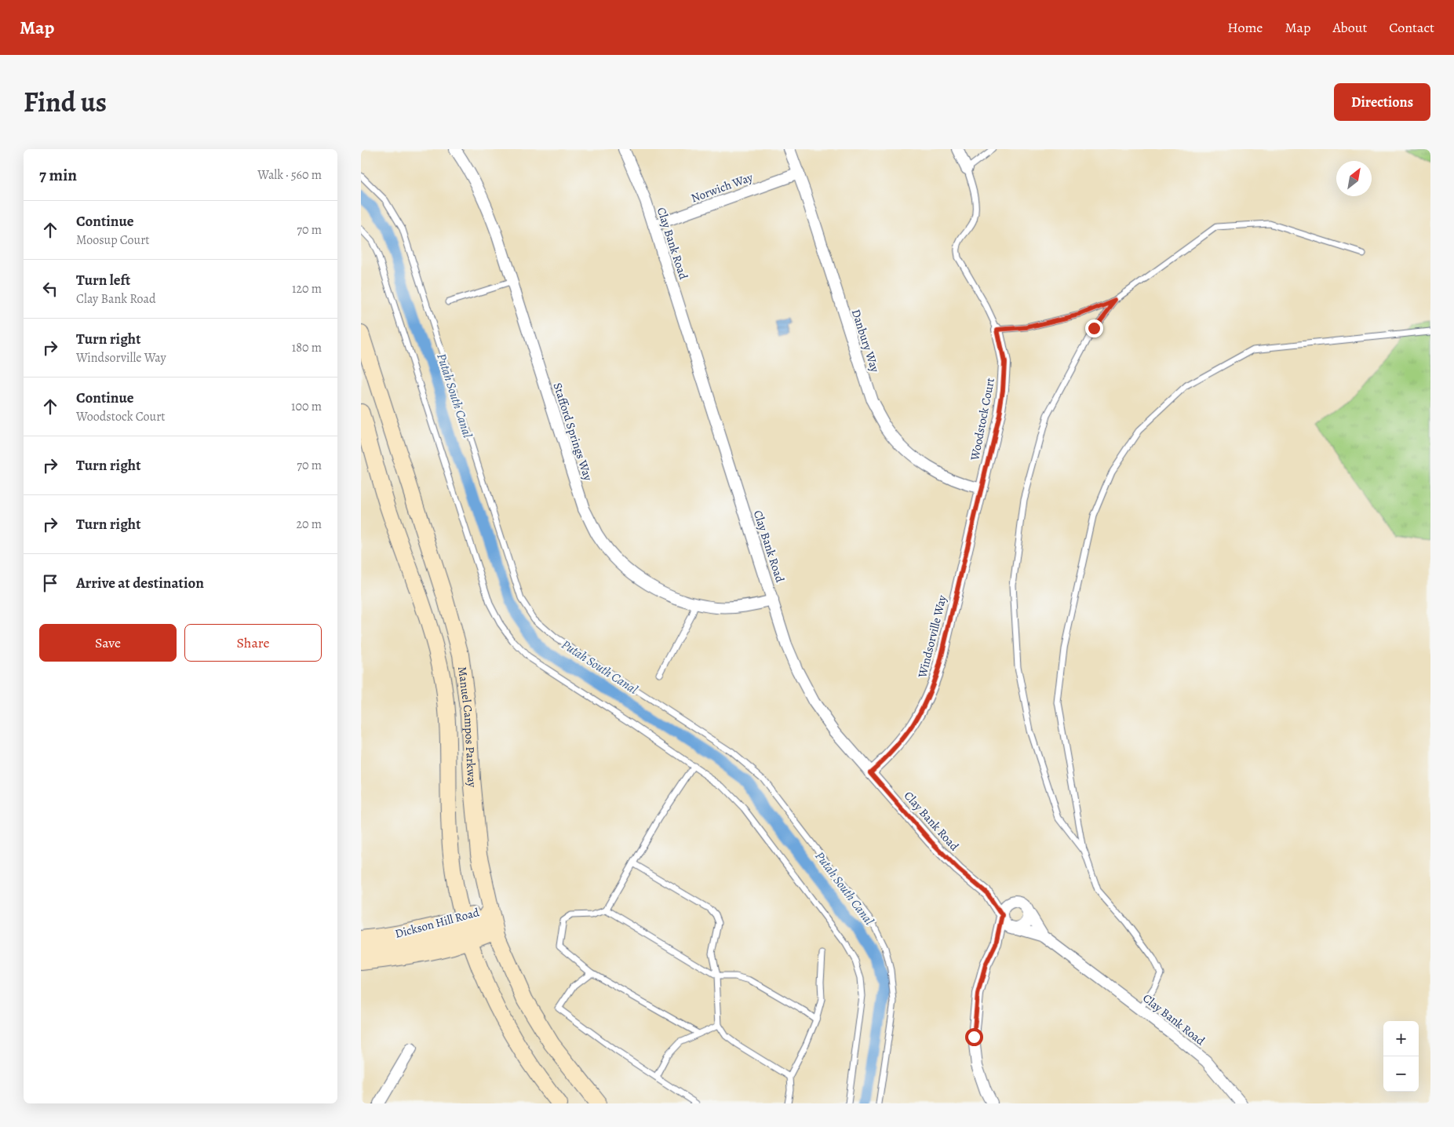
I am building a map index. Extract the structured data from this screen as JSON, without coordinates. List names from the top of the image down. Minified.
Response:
{"streets":{"main road":["Manuel Campos Parkway","Dickson Hill Road"],"street":["Norwich Way","Clay Bank Road","Danbury Way","Woodstock Court","Stafford Springs Way","Windsorville Way"]},"crossings":[["Norwich Way","Clay Bank Road"],["Norwich Way","Danbury Way"],["Clay Bank Road","Stafford Springs Way"],["Clay Bank Road","Windsorville Way"],["Danbury Way","Woodstock Court"],["Danbury Way","Windsorville Way"],["Woodstock Court","Windsorville Way"],["Manuel Campos Parkway","Dickson Hill Road"]],"water":["Putah South Canal"],"north":"top right","page":{"header":"Map","nav":["Home","Map","About","Contact"],"title":"Find us","buttons":["Directions",["Save","Share"]],"heading":["7 min","Walk · 560 m"],"list":[["Continue","Moosup Court","70 m"],["Turn left","Clay Bank Road","120 m"],["Turn right","Windsorville Way","180 m"],["Continue","Woodstock Court","100 m"],["Turn right","70 m"],["Turn right","20 m"],"Arrive at destination"],"map_buttons":["+","−"]}}
